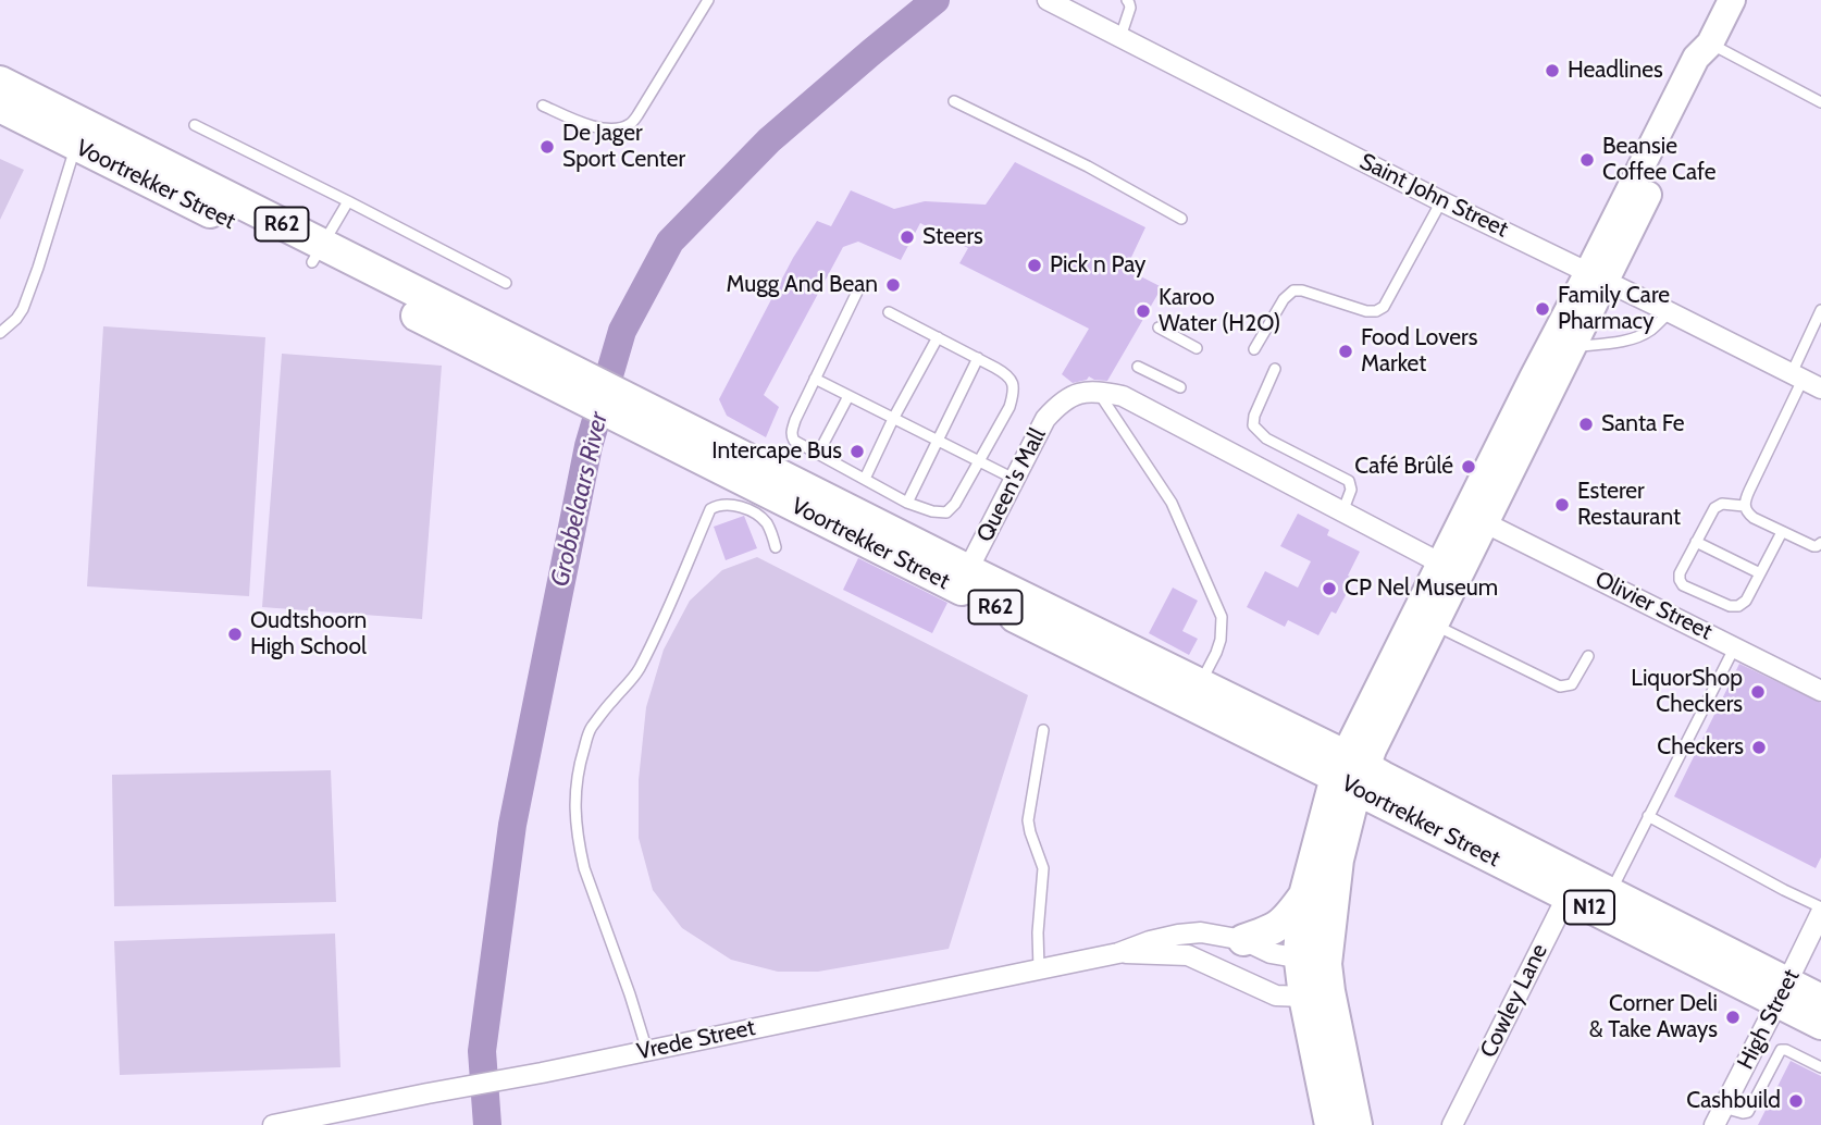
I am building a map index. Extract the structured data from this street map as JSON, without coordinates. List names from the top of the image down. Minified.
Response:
{"streets":{"main road":["Voortrekker Street","R62","N12"],"street":["Saint John Street","Queen's Mall","Olivier Street","Cowley Lane","High Street","Vrede Street"]},"crossings":[["Voortrekker Street","Queen's Mall"],["Voortrekker Street","Cowley Lane"],["Voortrekker Street","High Street"]],"water":["Grobbelaars River"],"places":["Headlines","De Jager Sport Center","Beansie Coffee Cafe","Steers","Pick n Pay","Mugg And Bean","Family Care Pharmacy","Karoo Water (H2O)","Food Lovers Market","Santa Fe","Intercape Bus","Café Brûlé","Esterer Restaurant","CP Nel Museum","Oudtshoorn High School","LiquorShop Checkers","Checkers","Corner Deli & Take Aways","Cashbuild"]}
